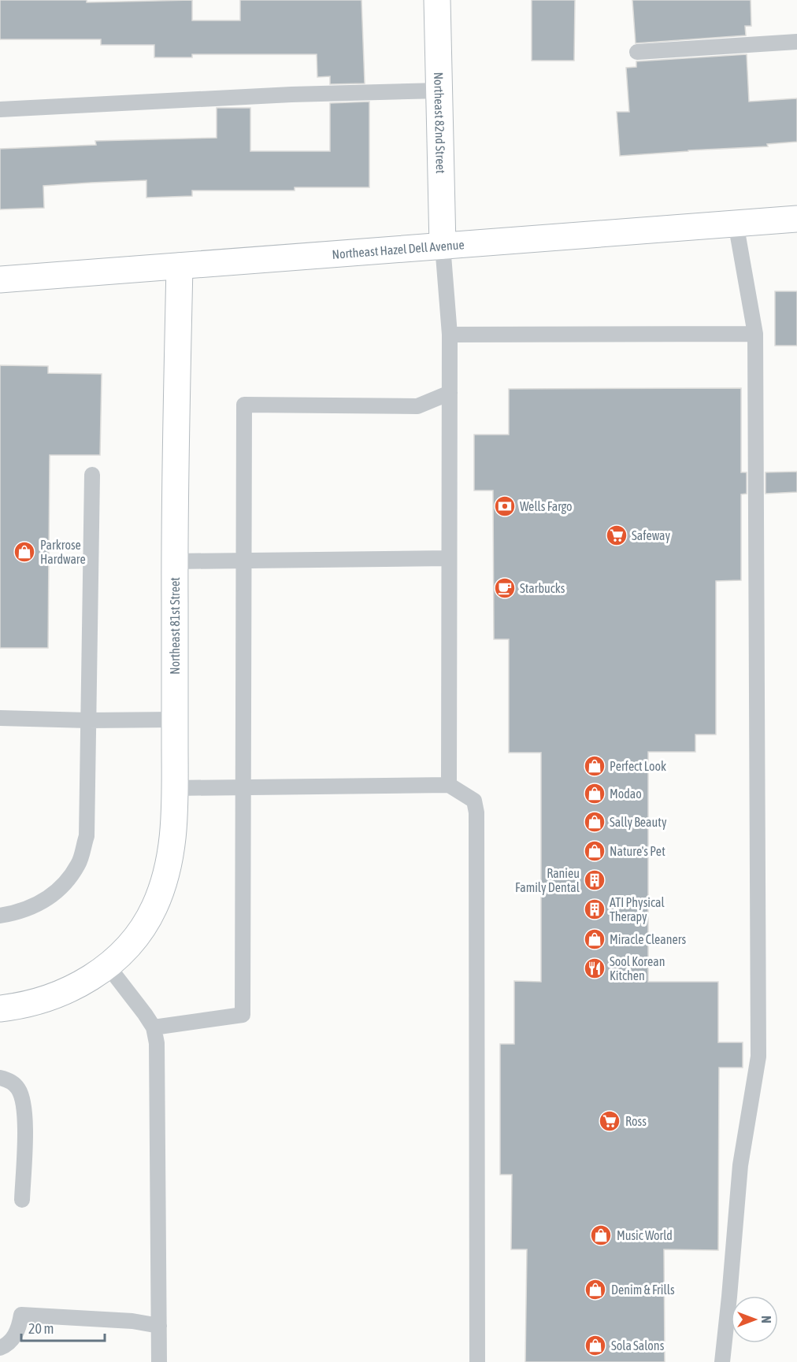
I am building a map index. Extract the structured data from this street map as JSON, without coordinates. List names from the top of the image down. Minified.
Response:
{"streets":{"street":["Northeast 82nd Street","Northeast Hazel Dell Avenue","Northeast 81st Street"]},"crossings":[["Northeast 82nd Street","Northeast Hazel Dell Avenue"],["Northeast Hazel Dell Avenue","Northeast 81st Street"]],"places":{"bank":["Wells Fargo"],"supermarket":["Safeway","Ross"],"shop":["Parkrose Hardware","Perfect Look","Modao","Sally Beauty","Nature's Pet","Miracle Cleaners","Music World","Denim & Frills","Sola Salons"],"cafe":["Starbucks"],"building":["Ranieu Family Dental","ATI Physical Therapy"],"restaurant":["Sool Korean Kitchen"]},"scale_bar":"20 m","north":"right"}
